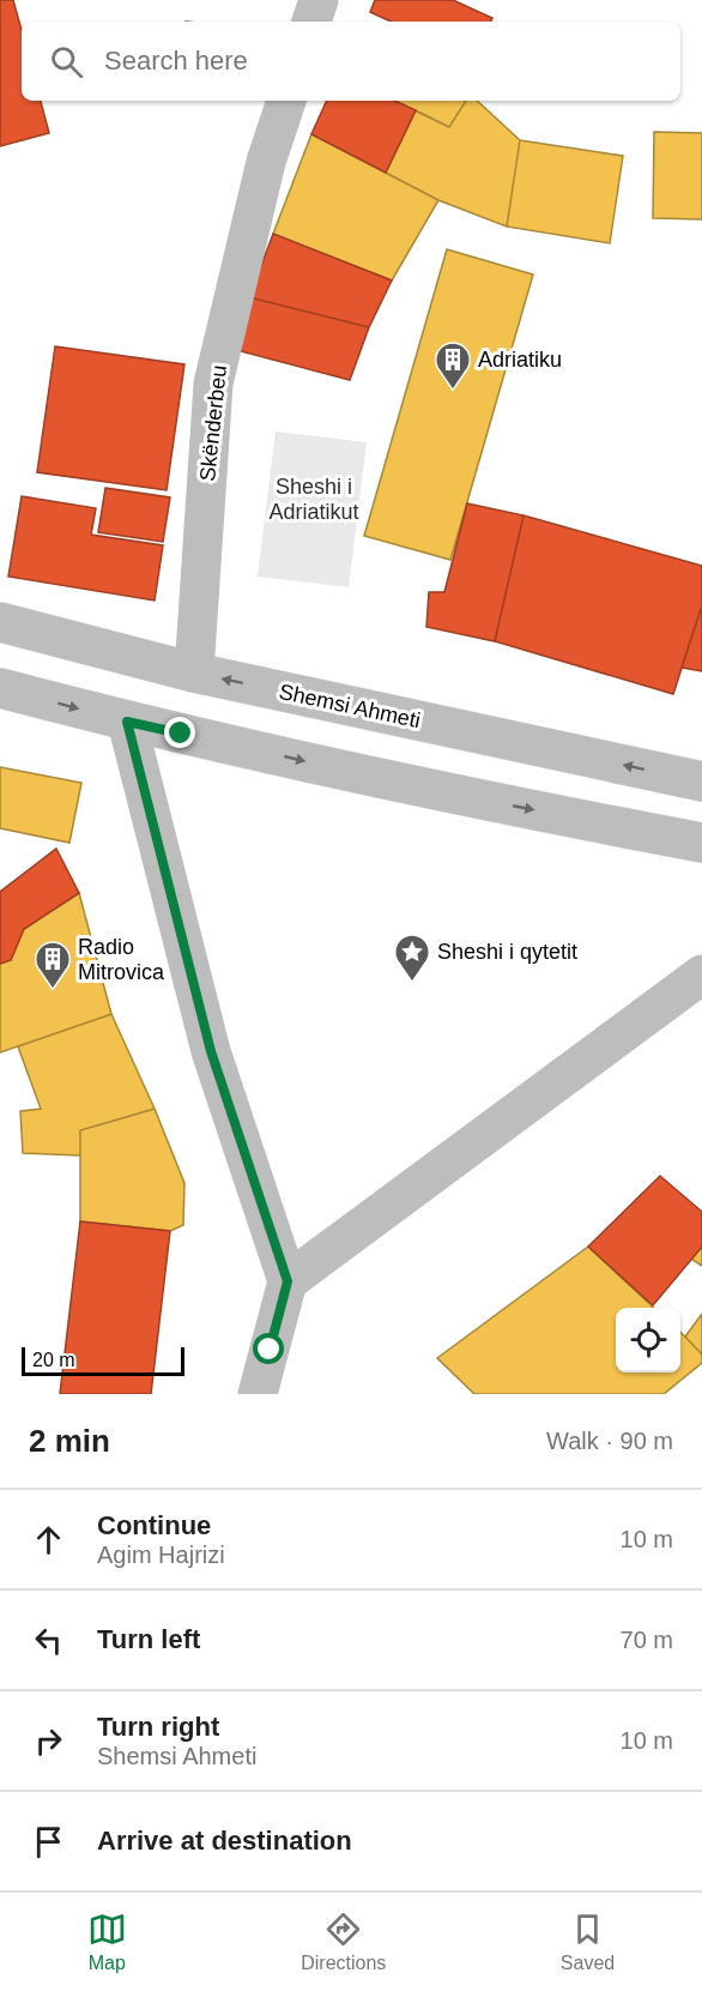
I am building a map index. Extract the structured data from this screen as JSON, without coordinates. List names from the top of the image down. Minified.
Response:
{"streets":{"street":["Skënderbeu","Shemsi Ahmeti"]},"crossings":[["Skënderbeu","Shemsi Ahmeti"]],"parks":["Sheshi i Adriatikut"],"places":{"building":["Adriatiku","Radio Mitrovica"],"place":["Sheshi i qytetit"]},"scale_bar":"20 m","page":{"search":"Search here","scale":"20 m","heading":["2 min","Walk · 90 m"],"list":[["Continue","Agim Hajrizi","10 m"],["Turn left","70 m"],["Turn right","Shemsi Ahmeti","10 m"],"Arrive at destination"],"nav":["Map","Directions","Saved"]}}
